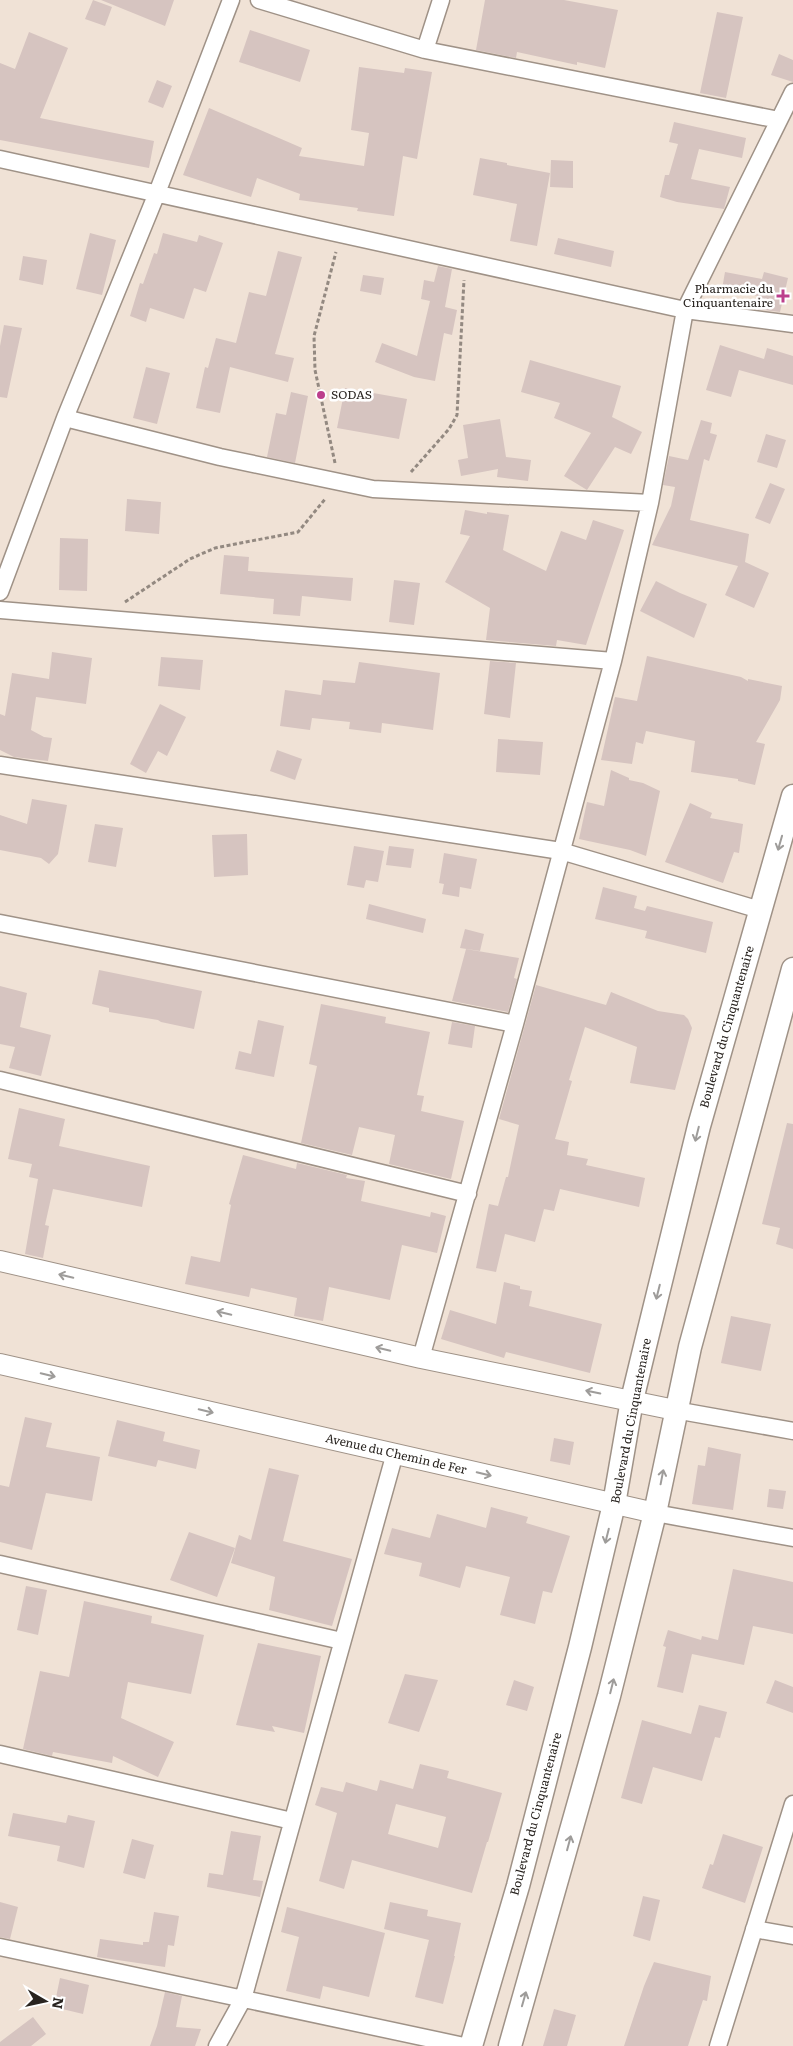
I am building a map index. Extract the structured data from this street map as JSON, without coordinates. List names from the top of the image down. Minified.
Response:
{"streets":{"main road":["Boulevard du Cinquantenaire"],"street":["Avenue du Chemin de Fer"]},"crossings":[["Boulevard du Cinquantenaire","Avenue du Chemin de Fer"]],"places":{"health":["Pharmacie du Cinquantenaire"],"other":["SODAS"]},"north":"right"}
